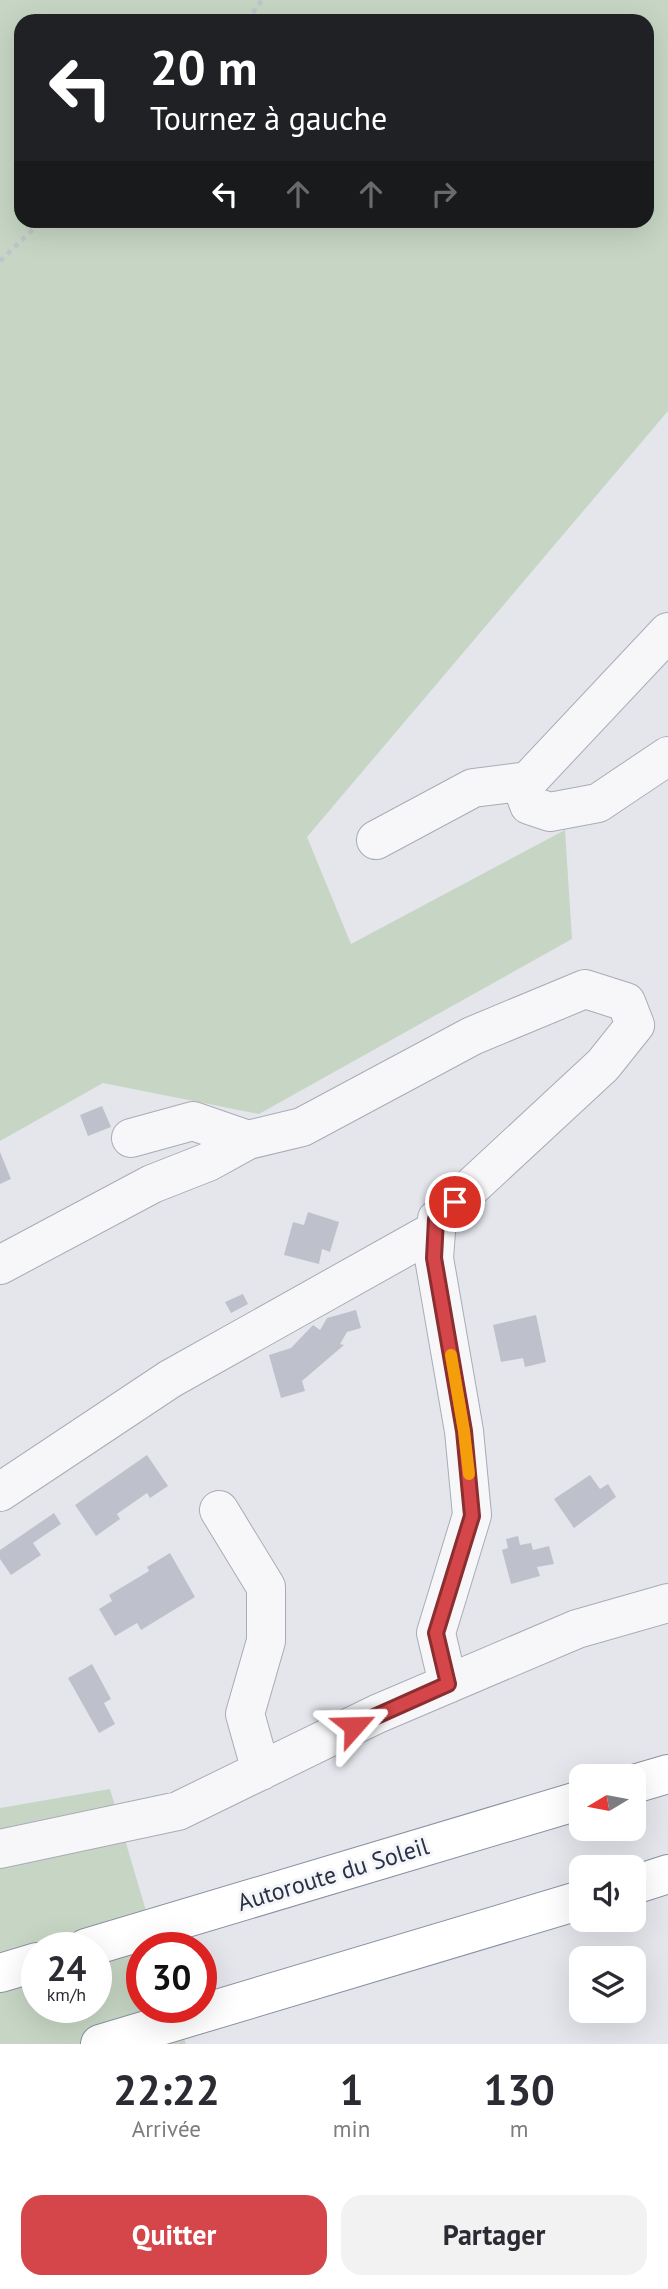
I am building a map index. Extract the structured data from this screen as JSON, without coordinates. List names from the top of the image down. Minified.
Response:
{"streets":{"highway":["Autoroute du Soleil"]},"north":"left","page":{"turn":["20 m","Tournez à gauche"],"speed":"24 km/h","limit":"30","eta":["22:22","Arrivée","1","min","130","m"],"buttons":["Quitter","Partager"]}}
